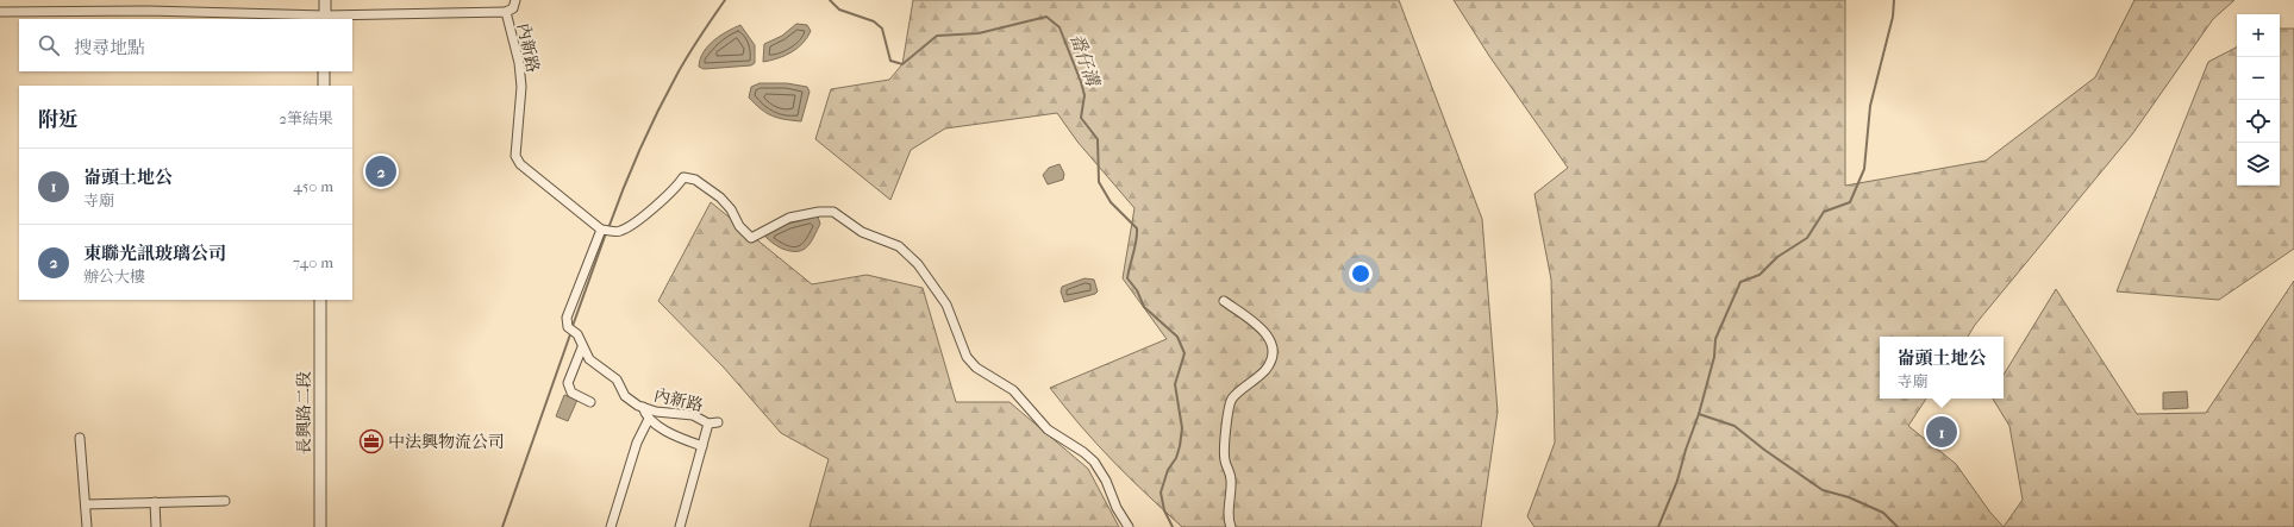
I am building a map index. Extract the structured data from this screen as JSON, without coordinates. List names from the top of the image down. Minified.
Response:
{"streets":{"street":["內新路","長興路二段"]},"water":["番仔溝"],"places":{"office":["中法興物流公司"]},"page":{"map_buttons":["+","−"],"search":"搜尋地點","heading":["附近","2筆結果"],"list":[{"mark":"1","name":"崙頭土地公","note":"寺廟","value":"450 m"},{"mark":"2","name":"東聯光訊玻璃公司","note":"辦公大樓","value":"740 m"}],"pins":["2","1"],"popup":["崙頭土地公","寺廟"]}}
